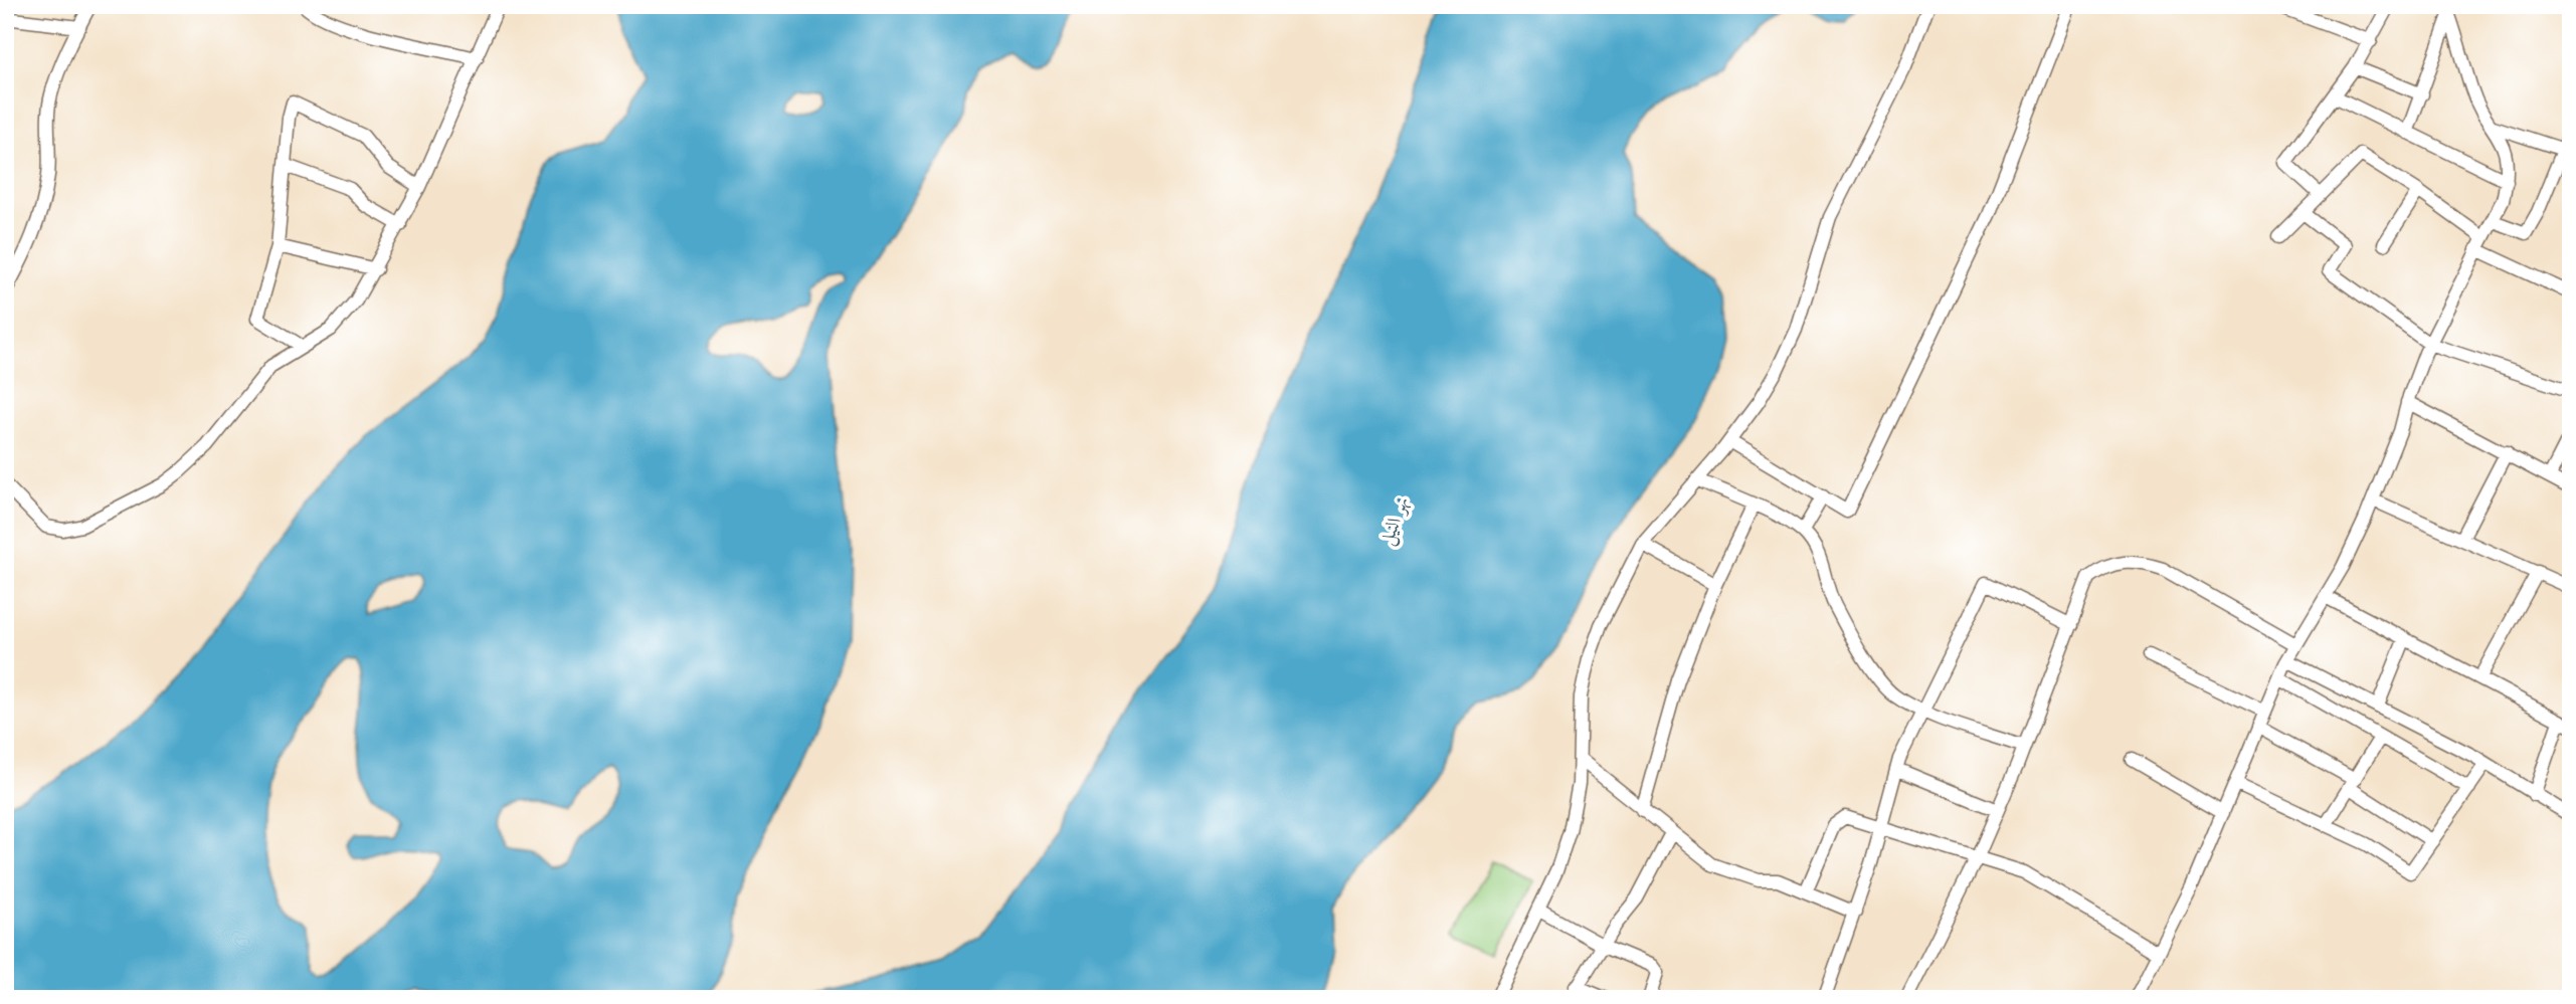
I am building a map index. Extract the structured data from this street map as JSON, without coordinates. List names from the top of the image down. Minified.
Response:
{"water":["نهر النيل"]}
